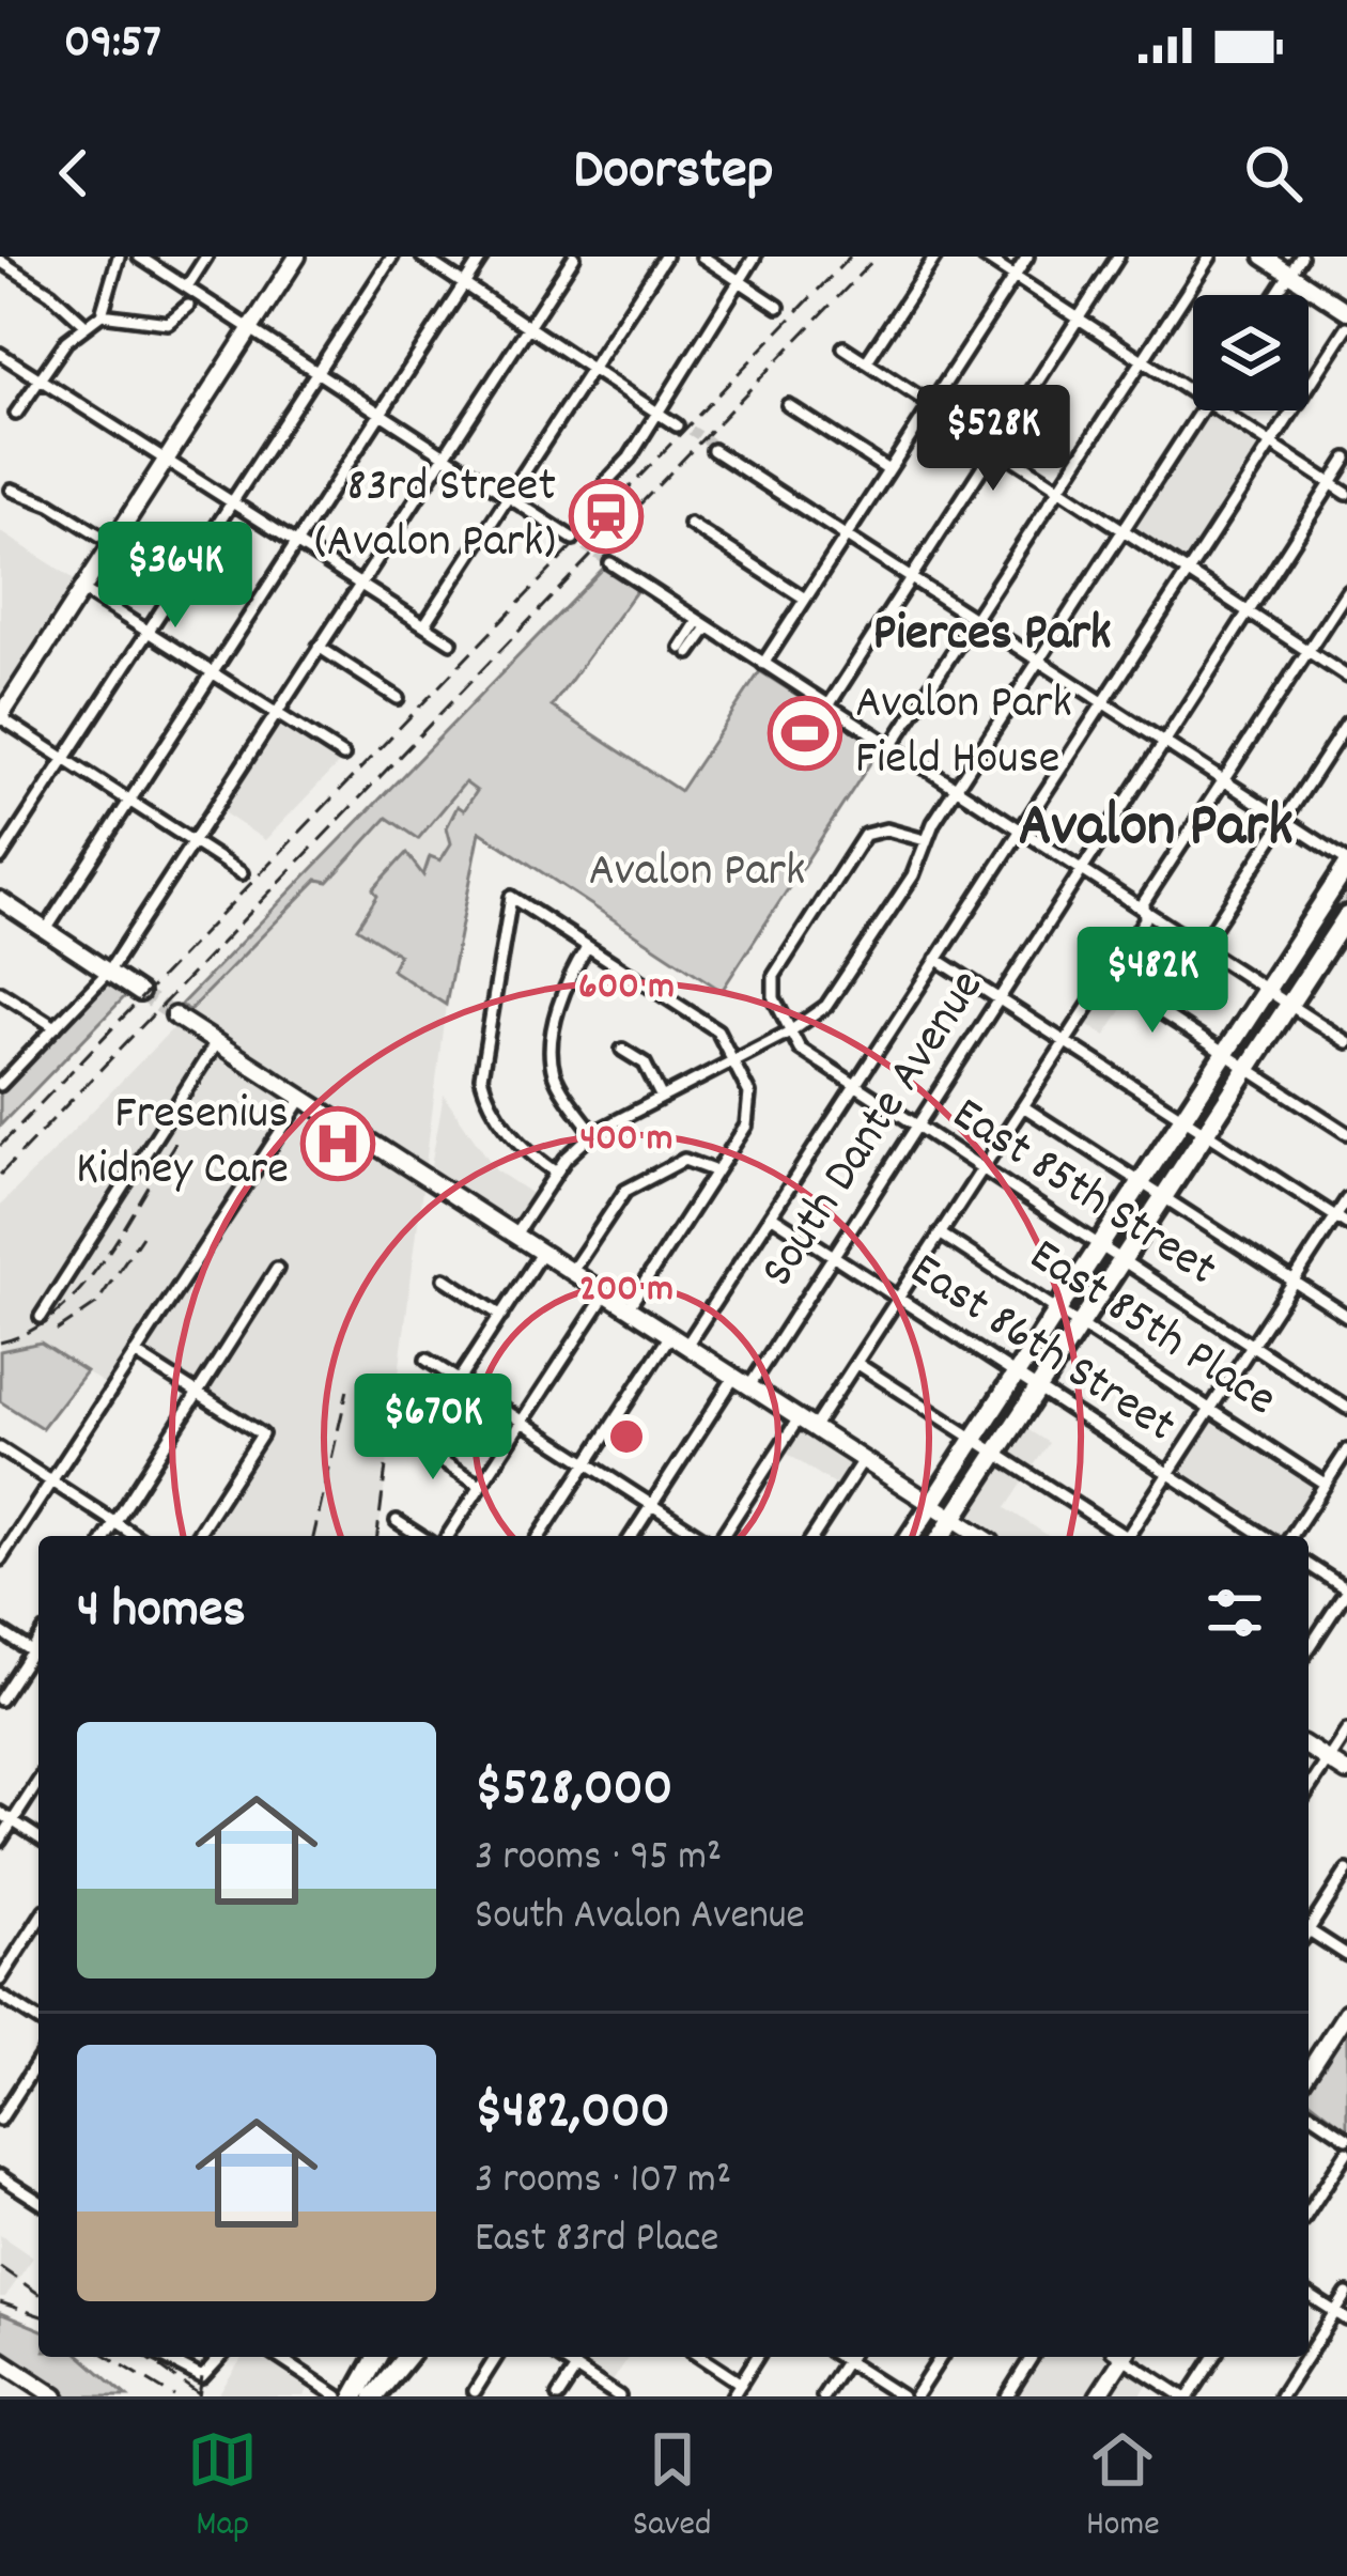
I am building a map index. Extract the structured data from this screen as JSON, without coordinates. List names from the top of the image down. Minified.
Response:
{"streets":{"street":["South Dante Avenue","East 85th Street","East 85th Place","East 86th Street"]},"crossings":[["South Dante Avenue","East 85th Street"],["South Dante Avenue","East 86th Street"]],"districts":["Pierces Park","Avalon Park"],"parks":["Avalon Park"],"places":{"station":["83rd Street (Avalon Park)"],"sports":["Avalon Park Field House"],"hospital":["Fresenius Kidney Care"]},"page":{"status":"09:57","header":"Doorstep","price":["$528K","$364K","$482K","$670K"],"heading":"4 homes","list":[{"name":"$528,000","note":"3 rooms · 95 m² · South Avalon Avenue"},{"name":"$482,000","note":"3 rooms · 107 m² · East 83rd Place"}],"tabs":["Map","Saved","Home"]},"rings":["600 m","400 m","200 m"]}
